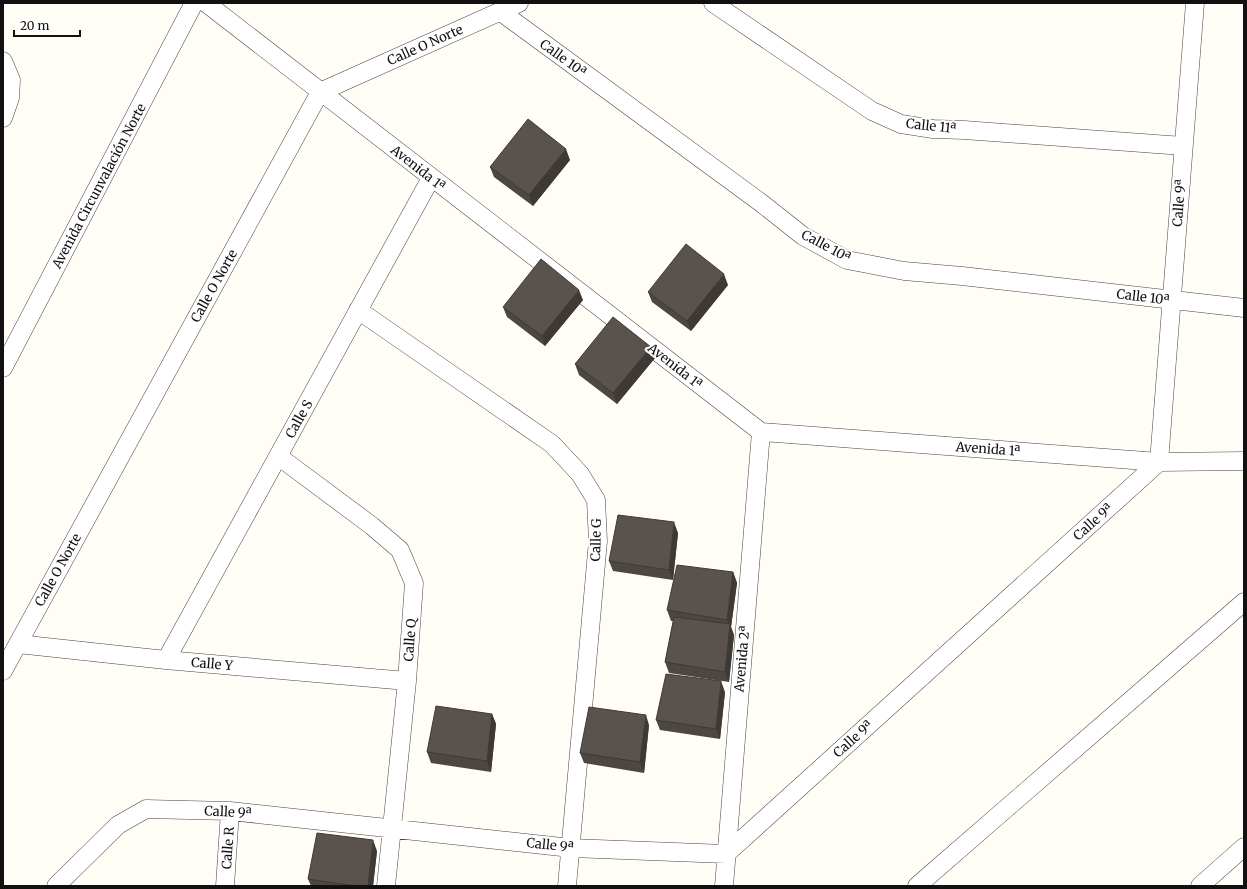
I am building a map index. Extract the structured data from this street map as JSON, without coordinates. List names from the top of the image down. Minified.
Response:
{"streets":{"street":["Calle O Norte","Calle 10ª","Calle 11ª","Avenida 1ª","Avenida Circunvalación Norte","Calle 9ª","Calle S","Calle G","Calle Q","Avenida 2ª","Calle Y","Calle R"]},"crossings":[["Calle O Norte","Calle 10ª"],["Calle O Norte","Avenida 1ª"],["Calle O Norte","Calle Y"],["Calle 10ª","Calle 9ª"],["Calle 11ª","Calle 9ª"],["Avenida 1ª","Calle 9ª"],["Avenida 1ª","Calle S"],["Avenida 1ª","Avenida 2ª"],["Calle 9ª","Calle G"],["Calle 9ª","Calle Q"],["Calle 9ª","Avenida 2ª"],["Calle 9ª","Calle R"],["Calle S","Calle G"],["Calle S","Calle Q"],["Calle S","Calle Y"],["Calle Q","Calle Y"]],"scale_bar":"20 m"}
